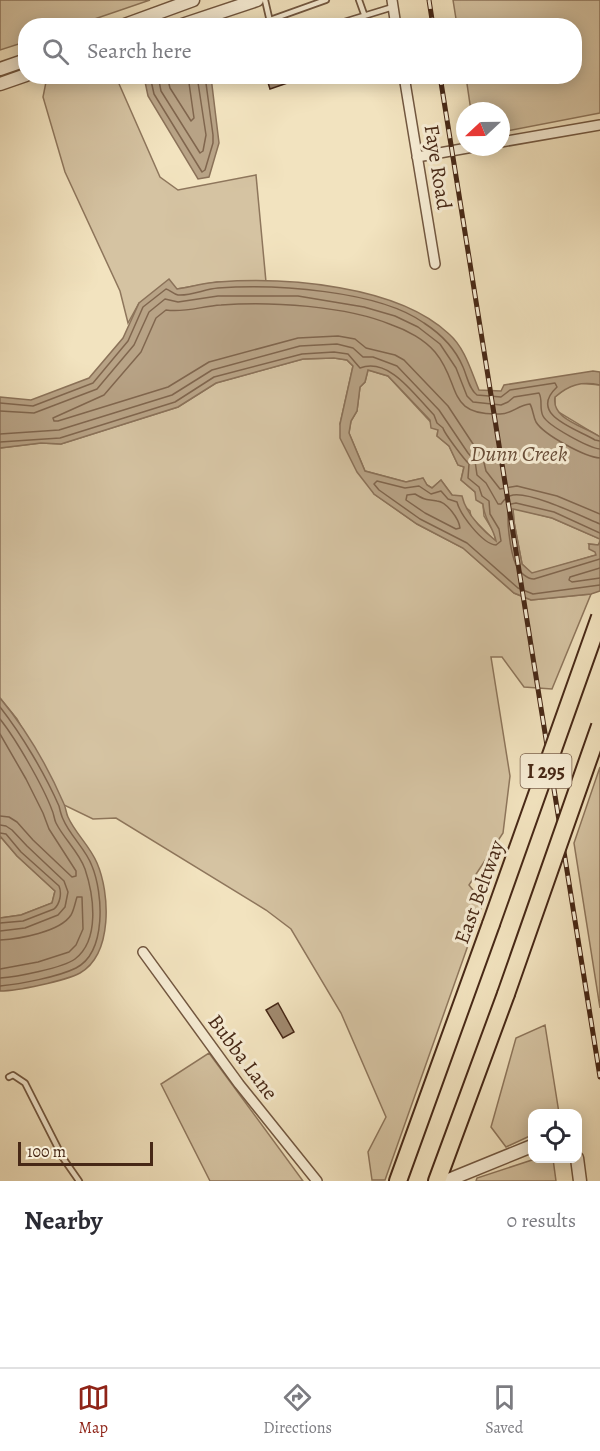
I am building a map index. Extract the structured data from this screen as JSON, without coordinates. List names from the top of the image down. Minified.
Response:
{"streets":{"highway":["I 295","East Beltway"],"street":["Faye Road","Bubba Lane"]},"water":["Dunn Creek"],"scale_bar":"100 m","north":"left","page":{"search":"Search here","scale":"100 m","heading":["Nearby","0 results"],"nav":["Map","Directions","Saved"]}}
